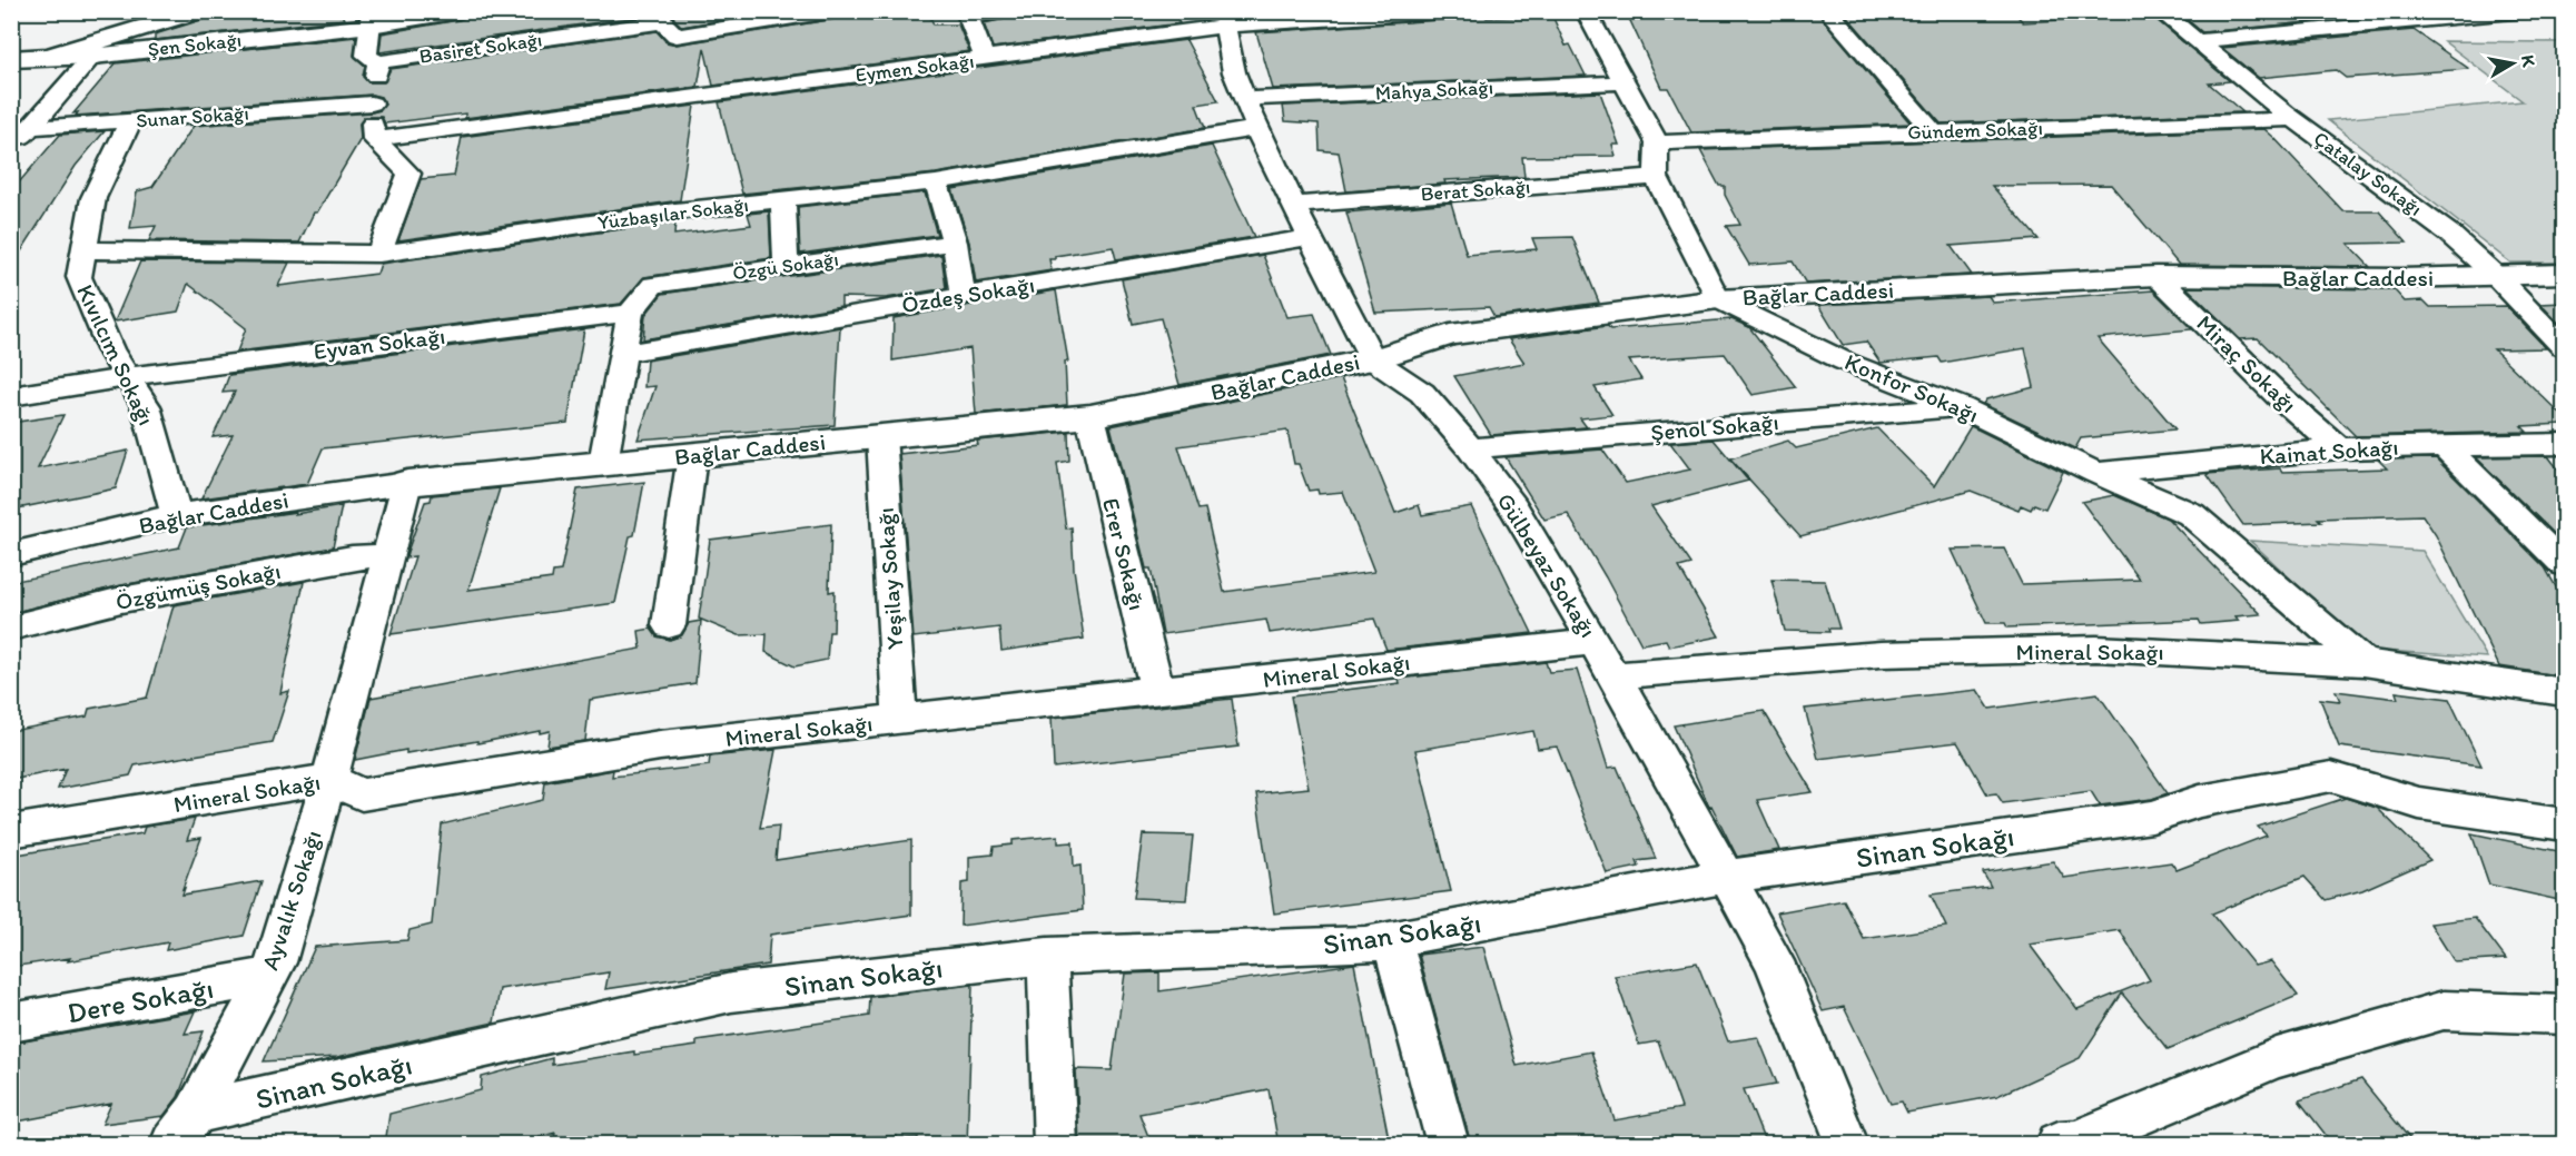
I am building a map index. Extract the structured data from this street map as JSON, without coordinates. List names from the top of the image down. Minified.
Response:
{"streets":{"street":["Şen Sokağı","Basiret Sokağı","Eymen Sokağı","Mahya Sokağı","Sunar Sokağı","Gündem Sokağı","Çatalay Sokağı","Berat Sokağı","Yüzbaşılar Sokağı","Özgü Sokağı","Bağlar Caddesi","Özdeş Sokağı","Eyvan Sokağı","Kıvılcım Sokağı","Miraç Sokağı","Konfor Sokağı","Şenol Sokağı","Kainat Sokağı","Erer Sokağı","Gülbeyaz Sokağı","Yeşilay Sokağı","Özgümüş Sokağı","Mineral Sokağı","Sinan Sokağı","Ayvalık Sokağı","Dere Sokağı"]},"crossings":[["Eymen Sokağı","Gülbeyaz Sokağı"],["Mahya Sokağı","Gülbeyaz Sokağı"],["Sunar Sokağı","Kıvılcım Sokağı"],["Gündem Sokağı","Çatalay Sokağı"],["Çatalay Sokağı","Bağlar Caddesi"],["Berat Sokağı","Gülbeyaz Sokağı"],["Yüzbaşılar Sokağı","Kıvılcım Sokağı"],["Yüzbaşılar Sokağı","Gülbeyaz Sokağı"],["Özgü Sokağı","Eyvan Sokağı"],["Bağlar Caddesi","Kıvılcım Sokağı"],["Bağlar Caddesi","Miraç Sokağı"],["Bağlar Caddesi","Konfor Sokağı"],["Bağlar Caddesi","Erer Sokağı"],["Bağlar Caddesi","Gülbeyaz Sokağı"],["Bağlar Caddesi","Yeşilay Sokağı"],["Bağlar Caddesi","Ayvalık Sokağı"],["Özdeş Sokağı","Gülbeyaz Sokağı"],["Eyvan Sokağı","Kıvılcım Sokağı"],["Miraç Sokağı","Kainat Sokağı"],["Konfor Sokağı","Şenol Sokağı"],["Konfor Sokağı","Kainat Sokağı"],["Konfor Sokağı","Mineral Sokağı"],["Şenol Sokağı","Gülbeyaz Sokağı"],["Erer Sokağı","Mineral Sokağı"],["Gülbeyaz Sokağı","Mineral Sokağı"],["Gülbeyaz Sokağı","Sinan Sokağı"],["Yeşilay Sokağı","Mineral Sokağı"],["Özgümüş Sokağı","Ayvalık Sokağı"],["Mineral Sokağı","Ayvalık Sokağı"],["Sinan Sokağı","Ayvalık Sokağı"],["Ayvalık Sokağı","Dere Sokağı"]],"north":"right"}
